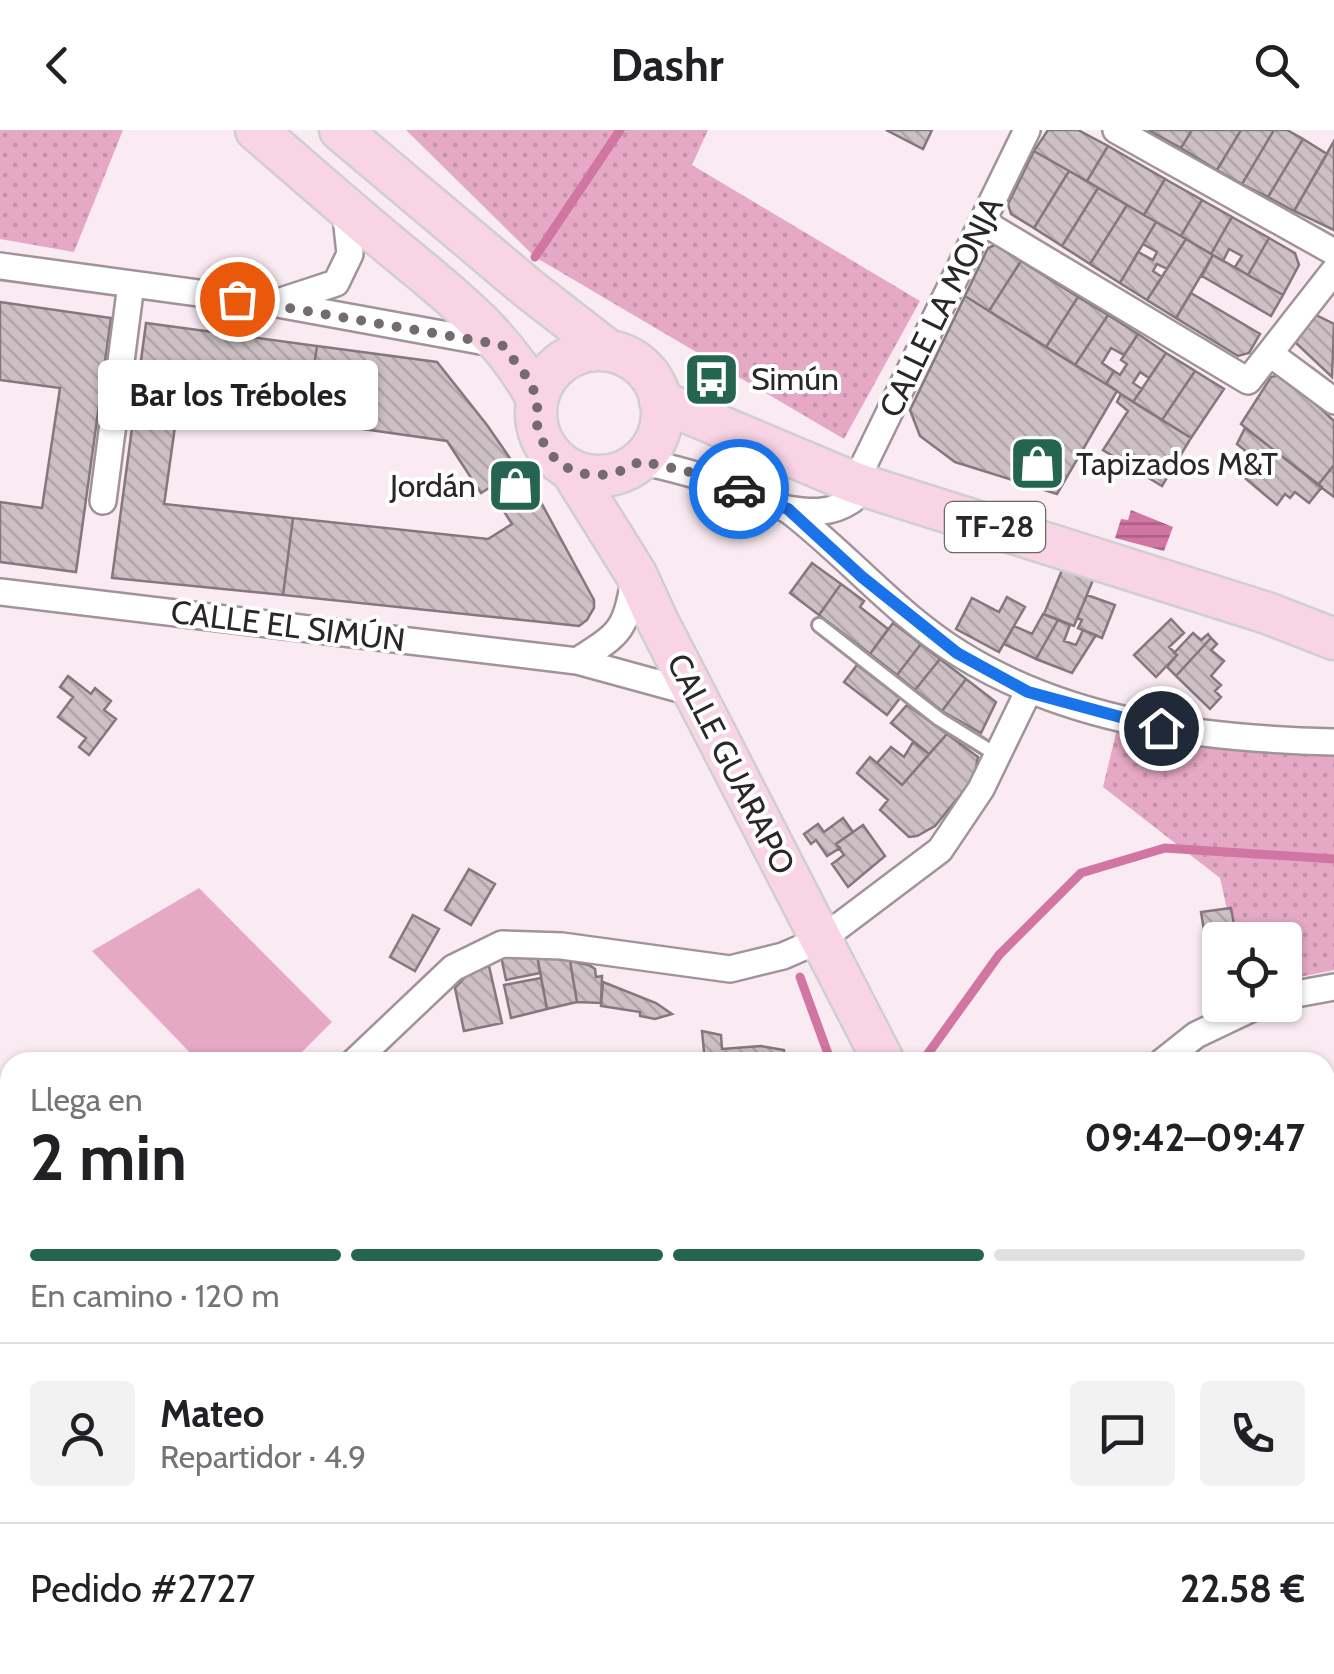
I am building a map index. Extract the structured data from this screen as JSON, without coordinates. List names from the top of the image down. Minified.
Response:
{"streets":{"main road":["TF-28","CALLE GUARAPO"],"street":["CALLE LA MONJA","CALLE EL SIMÚN"]},"crossings":[["CALLE LA MONJA","TF-28"],["TF-28","CALLE GUARAPO"],["CALLE EL SIMÚN","CALLE GUARAPO"]],"places":{"other":["Bar los Tréboles"],"bus stop":["Simún"],"shop":["Tapizados M&T","Jordán"]},"page":{"header":"Dashr","bubble":"Bar los Tréboles","heading":["2 min","Llega en","09:42–09:47"],"panel":["Mateo","Repartidor · 4.9","Pedido #2727","22.58 €"],"bar":"En camino · 120 m"}}
